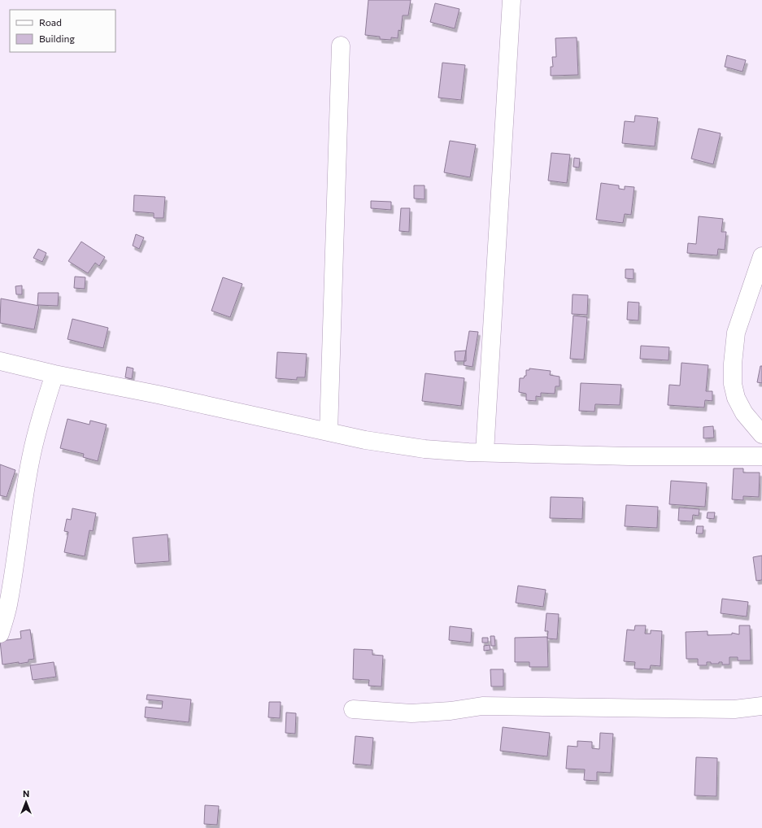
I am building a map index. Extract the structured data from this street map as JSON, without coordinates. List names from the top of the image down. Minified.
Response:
{"legend":["Road","Building"],"north":"top"}
